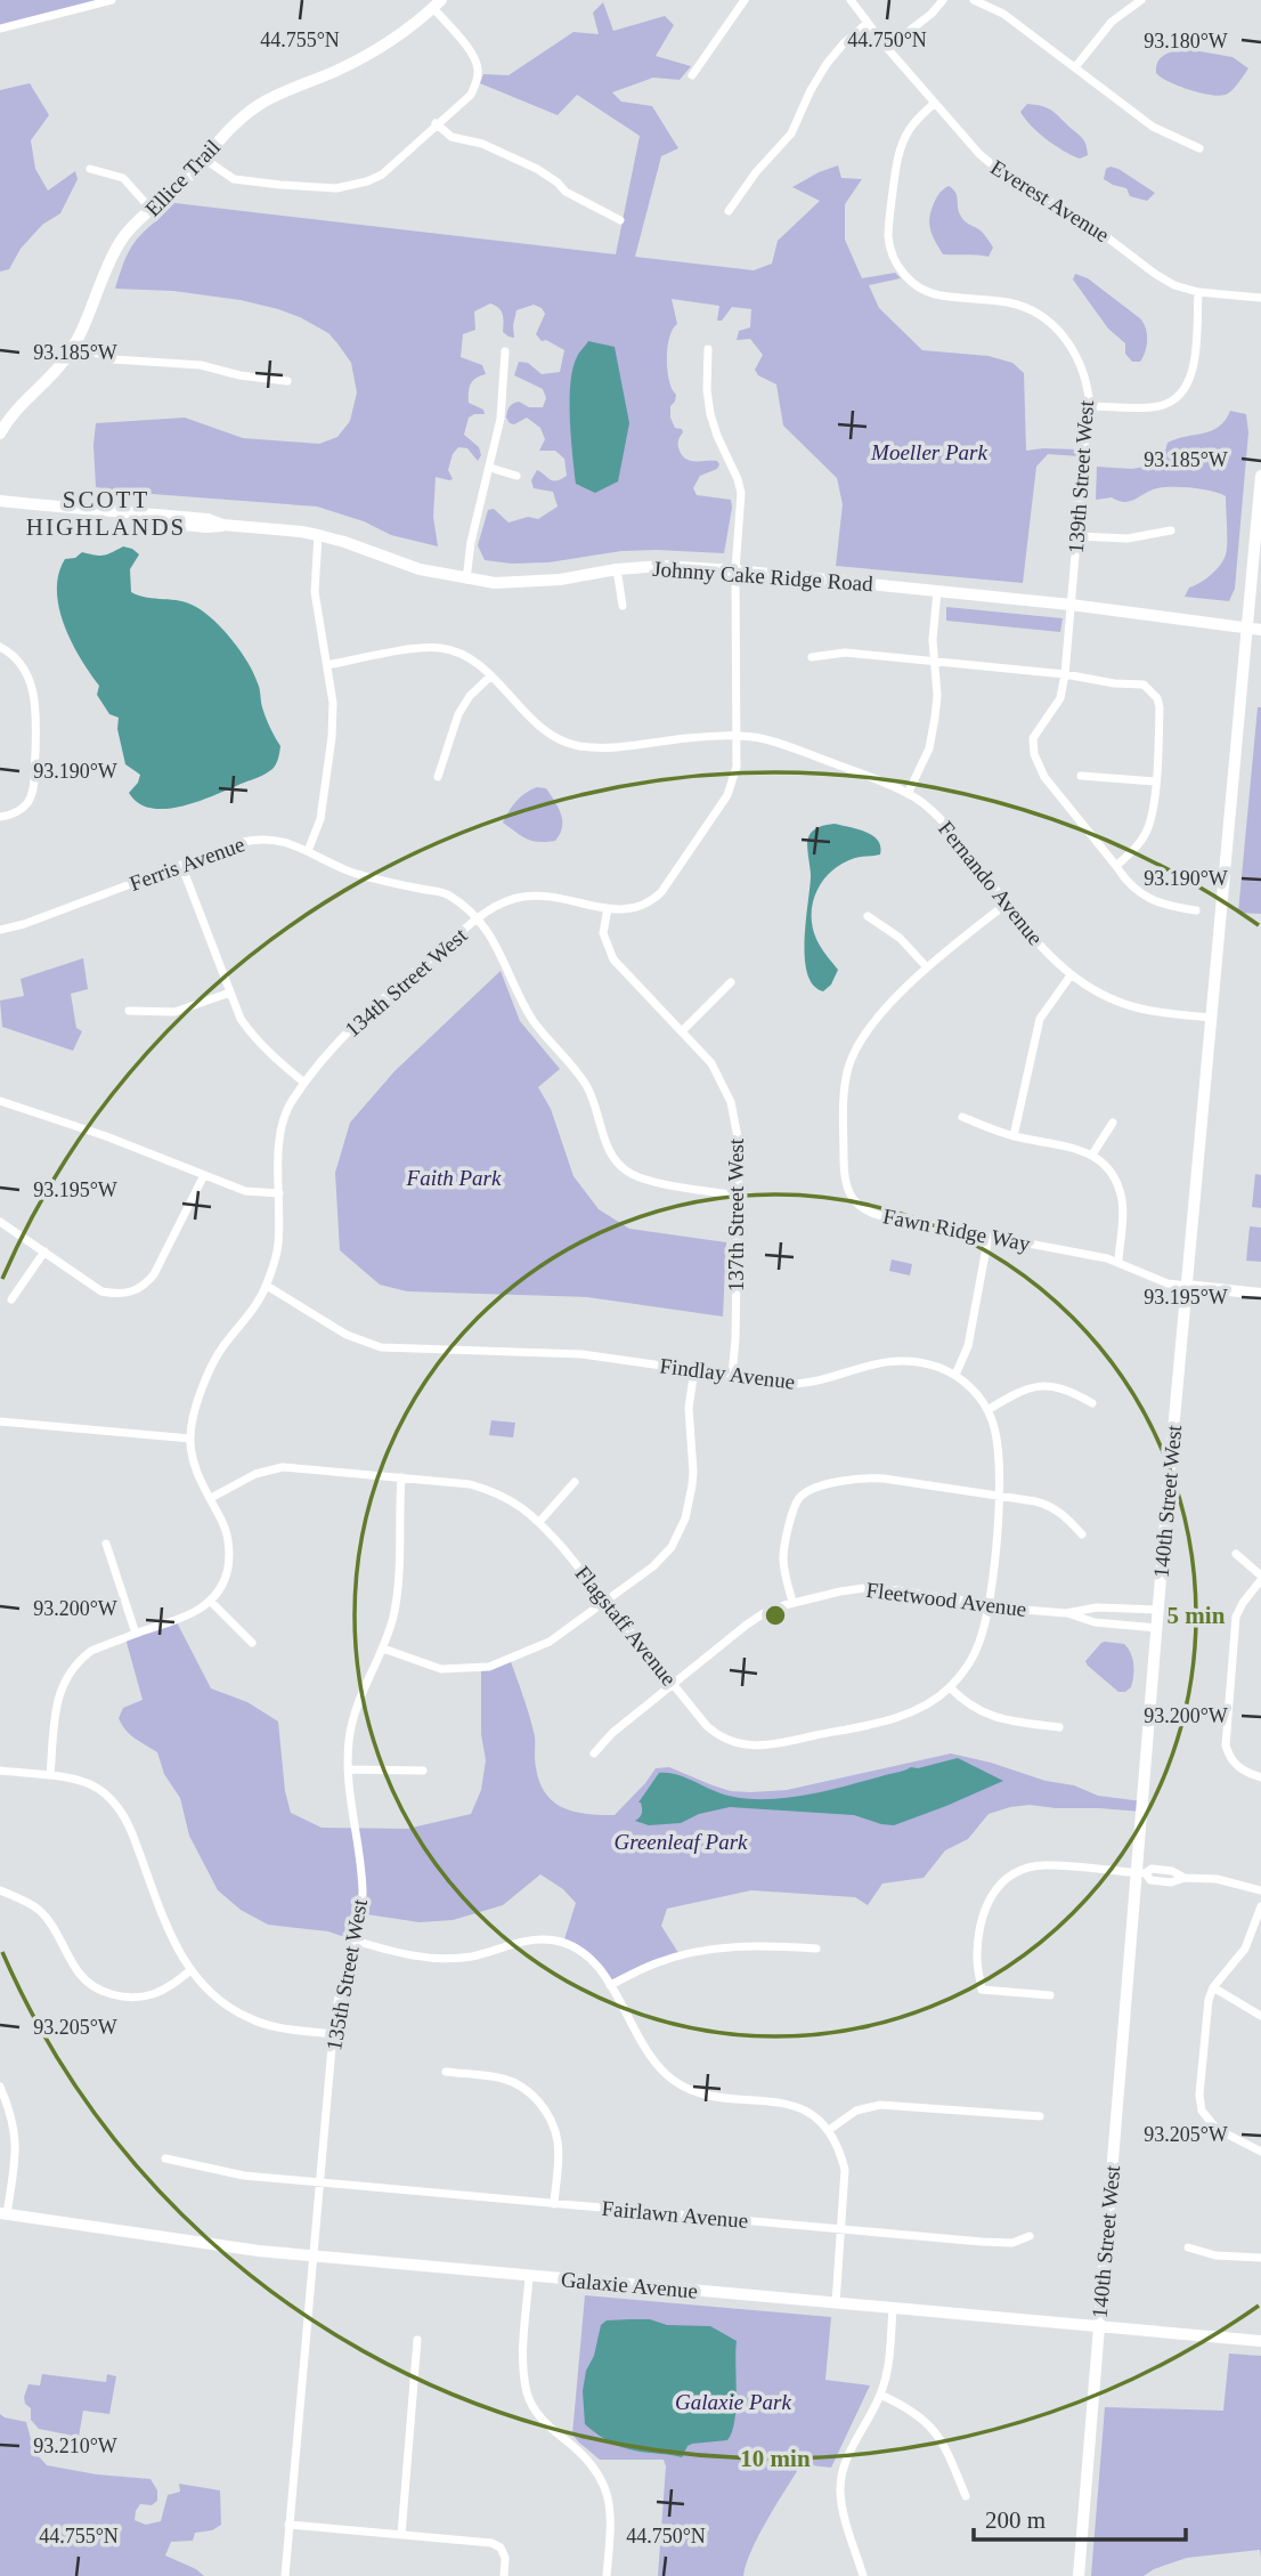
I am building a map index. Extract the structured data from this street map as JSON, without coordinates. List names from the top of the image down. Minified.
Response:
{"streets":{"street":["Ellice Trail","Everest Avenue","139th Street West","Johnny Cake Ridge Road","Ferris Avenue","Fernando Avenue","134th Street West","137th Street West","Fawn Ridge Way","Findlay Avenue","140th Street West","Fleetwood Avenue","Flagstaff Avenue","135th Street West","Fairlawn Avenue","Galaxie Avenue"]},"crossings":[["Everest Avenue","139th Street West"],["139th Street West","Johnny Cake Ridge Road"],["Johnny Cake Ridge Road","134th Street West"],["Johnny Cake Ridge Road","140th Street West"],["Ferris Avenue","134th Street West"],["Ferris Avenue","137th Street West"],["Fernando Avenue","134th Street West"],["Fernando Avenue","Fawn Ridge Way"],["Fernando Avenue","140th Street West"],["134th Street West","137th Street West"],["134th Street West","Findlay Avenue"],["134th Street West","Flagstaff Avenue"],["137th Street West","Findlay Avenue"],["Fawn Ridge Way","140th Street West"],["140th Street West","Fleetwood Avenue"],["140th Street West","Galaxie Avenue"],["Fleetwood Avenue","Flagstaff Avenue"],["Flagstaff Avenue","135th Street West"],["135th Street West","Fairlawn Avenue"],["135th Street West","Galaxie Avenue"]],"districts":["SCOTT HIGHLANDS"],"parks":["Moeller Park","Faith Park","Greenleaf Park","Galaxie Park"],"scale_bar":"200 m","coordinates":["44.755°N","44.750°N","93.180°W","93.185°W","93.190°W","93.195°W","93.200°W","93.205°W","93.210°W"],"rings":["5 min","10 min"]}
